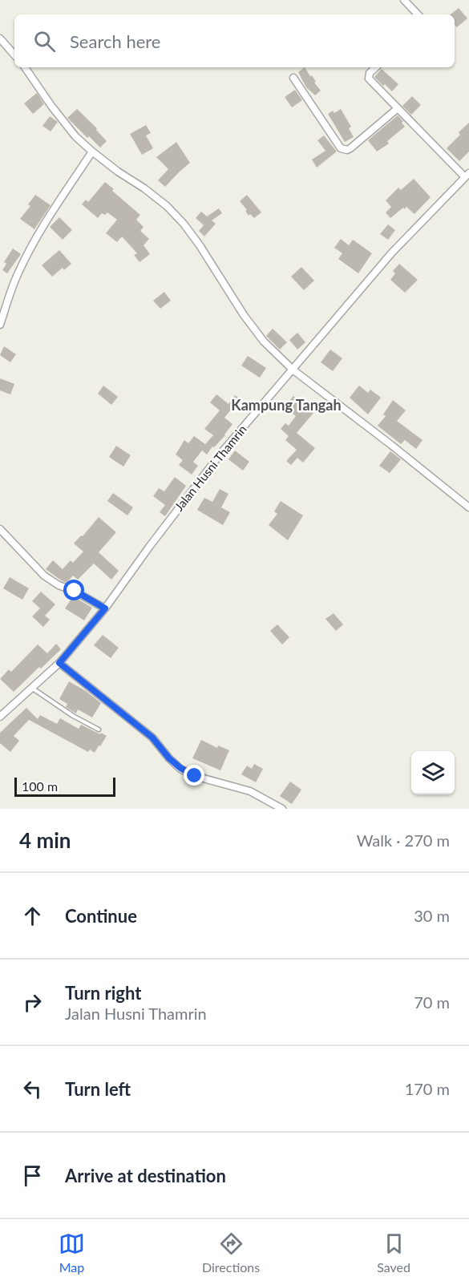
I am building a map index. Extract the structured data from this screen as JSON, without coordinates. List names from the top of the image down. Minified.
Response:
{"streets":{"street":["Jalan Husni Thamrin"]},"districts":["Kampung Tangah"],"scale_bar":"100 m","page":{"search":"Search here","scale":"100 m","heading":["4 min","Walk · 270 m"],"list":[["Continue","30 m"],["Turn right","Jalan Husni Thamrin","70 m"],["Turn left","170 m"],"Arrive at destination"],"nav":["Map","Directions","Saved"]}}
